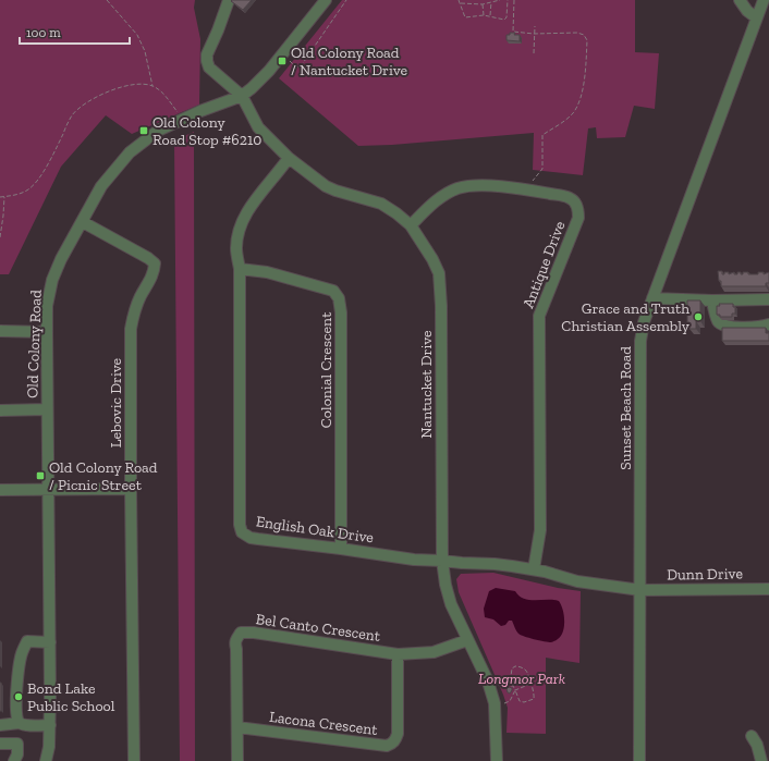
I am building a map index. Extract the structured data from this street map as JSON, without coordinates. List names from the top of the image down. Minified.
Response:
{"streets":{"street":["Antique Drive","Old Colony Road","Colonial Crescent","Nantucket Drive","Lebovic Drive","Sunset Beach Road","English Oak Drive","Dunn Drive","Bel Canto Crescent","Lacona Crescent"]},"crossings":[["Antique Drive","Nantucket Drive"],["Antique Drive","English Oak Drive"],["Old Colony Road","Nantucket Drive"],["Old Colony Road","Lebovic Drive"],["Colonial Crescent","English Oak Drive"],["Nantucket Drive","English Oak Drive"],["Nantucket Drive","Bel Canto Crescent"],["Sunset Beach Road","English Oak Drive"],["Sunset Beach Road","Dunn Drive"],["English Oak Drive","Dunn Drive"],["Bel Canto Crescent","Lacona Crescent"]],"parks":["Longmor Park"],"places":{"transit":["Old Colony Road / Nantucket Drive","Old Colony Road Stop #6210","Old Colony Road / Picnic Street"],"other":["Grace and Truth Christian Assembly","Bond Lake Public School"]},"scale_bar":"100 m"}
